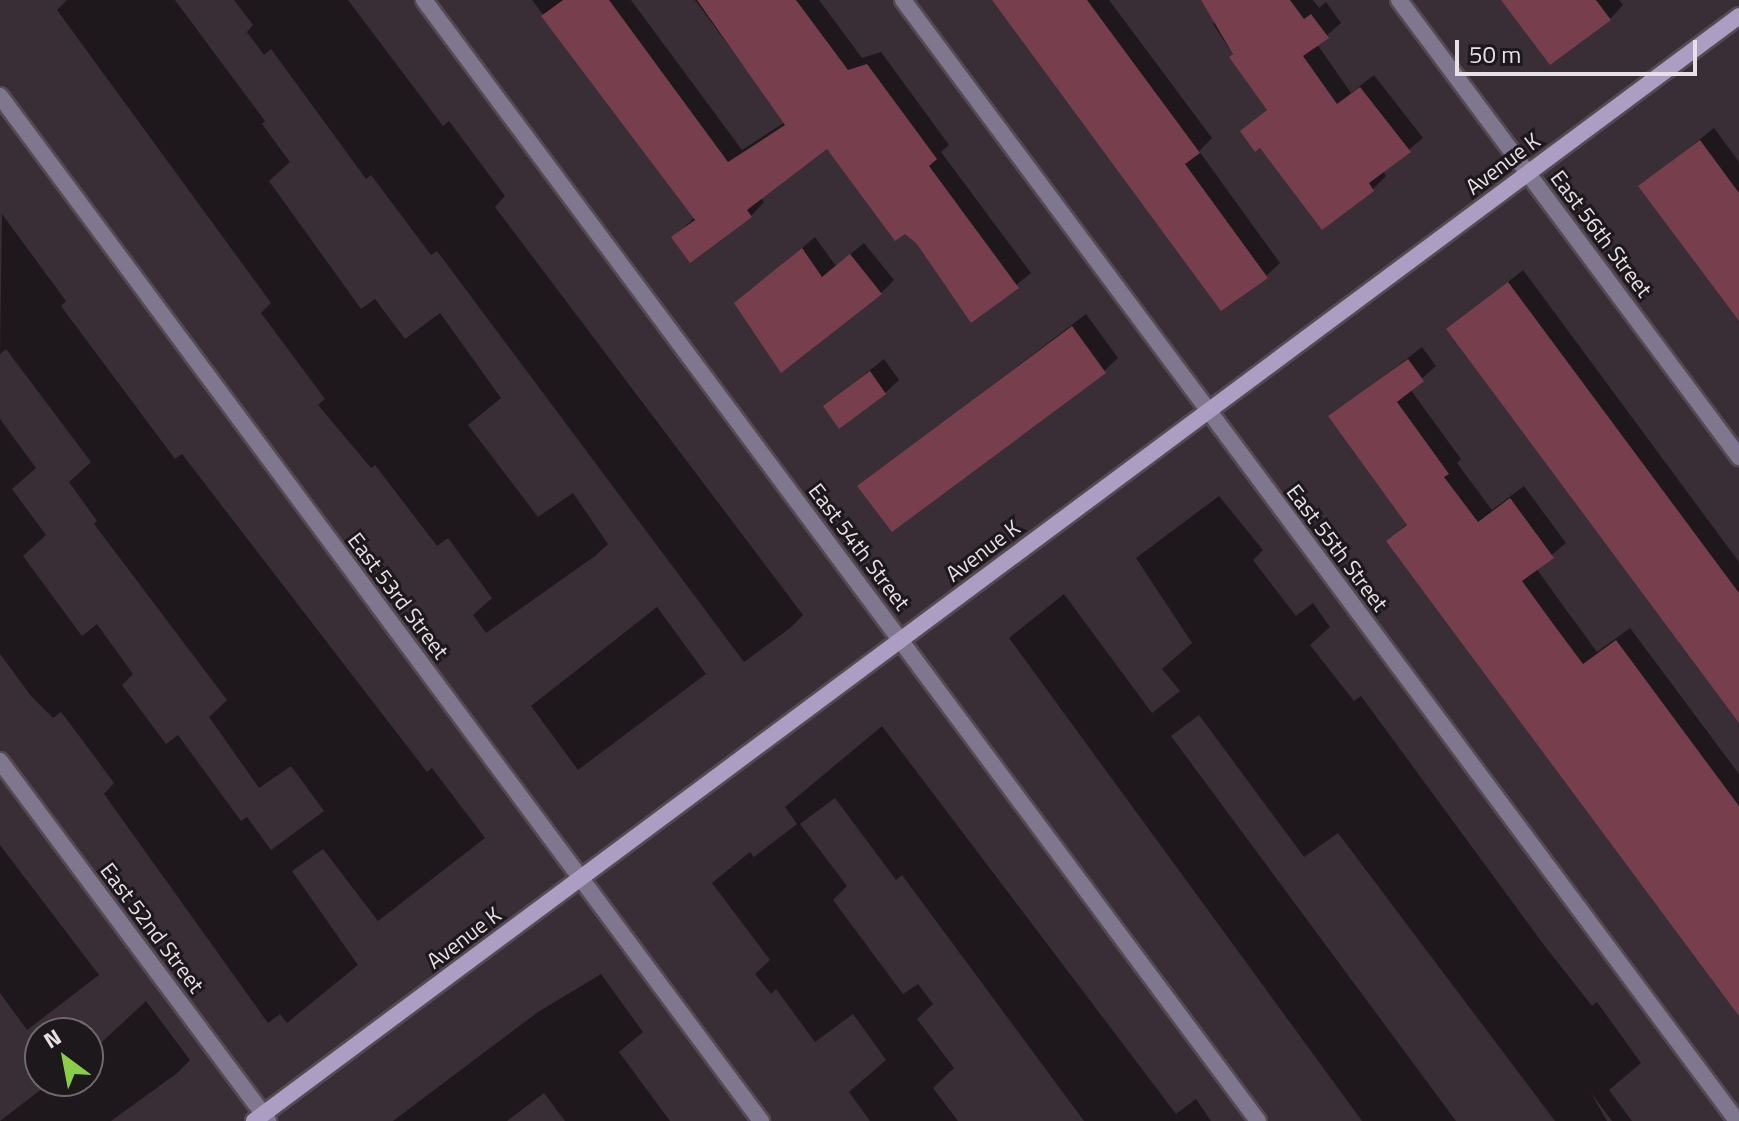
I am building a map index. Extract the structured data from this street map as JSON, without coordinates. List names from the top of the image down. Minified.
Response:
{"streets":{"street":["Avenue K","East 56th Street","East 54th Street","East 55th Street","East 53rd Street","East 52nd Street"]},"crossings":[["Avenue K","East 56th Street"],["Avenue K","East 54th Street"],["Avenue K","East 55th Street"],["Avenue K","East 53rd Street"],["Avenue K","East 52nd Street"]],"scale_bar":"50 m","north":"top left"}
